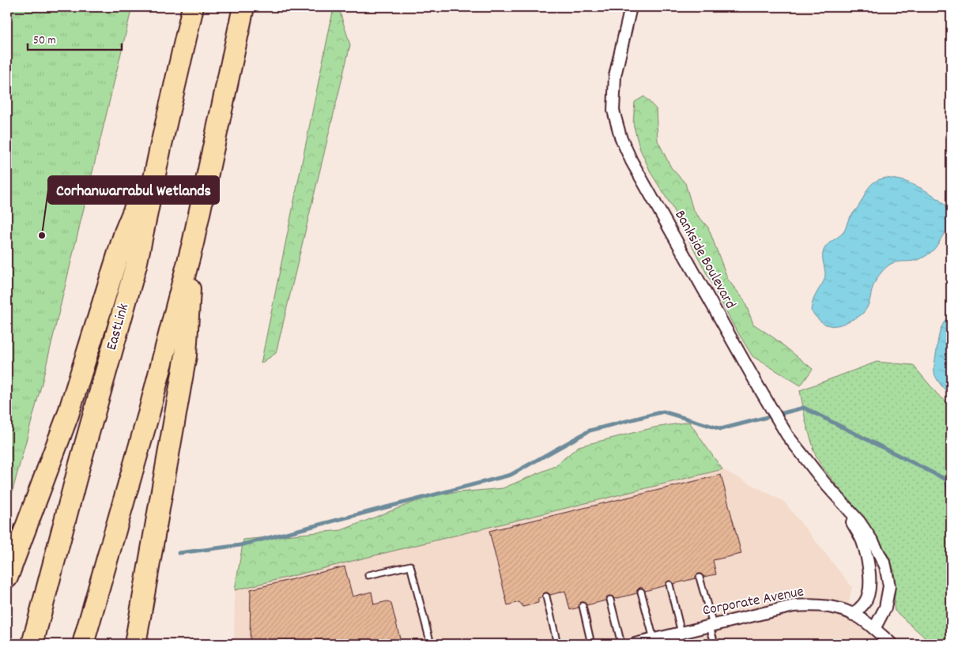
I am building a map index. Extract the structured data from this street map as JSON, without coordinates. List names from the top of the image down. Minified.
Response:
{"streets":{"highway":["EastLink"],"street":["Bankside Boulevard","Corporate Avenue"]},"crossings":[["Bankside Boulevard","Corporate Avenue"]],"places":["Corhanwarrabul Wetlands"],"scale_bar":"50 m"}
